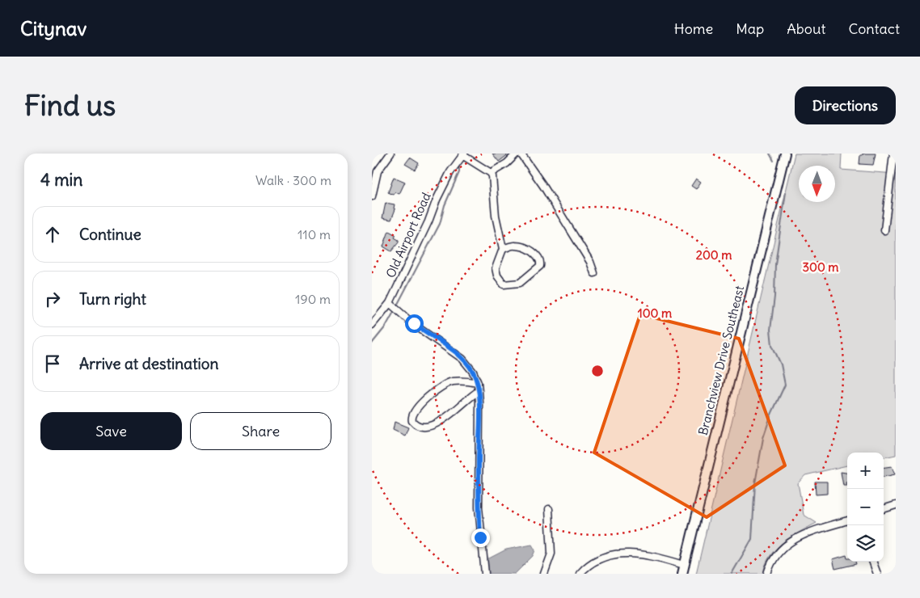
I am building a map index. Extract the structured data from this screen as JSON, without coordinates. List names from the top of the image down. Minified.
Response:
{"streets":{"main road":["Branchview Drive Southeast"],"street":["Old Airport Road"]},"north":"bottom","page":{"header":"Citynav","nav":["Home","Map","About","Contact"],"buttons":["Directions",["Save","Share"]],"title":"Find us","heading":["4 min","Walk · 300 m"],"list":[["Continue","110 m"],["Turn right","190 m"],"Arrive at destination"],"map_buttons":["+","−"]},"rings":["200 m","300 m","100 m"]}
